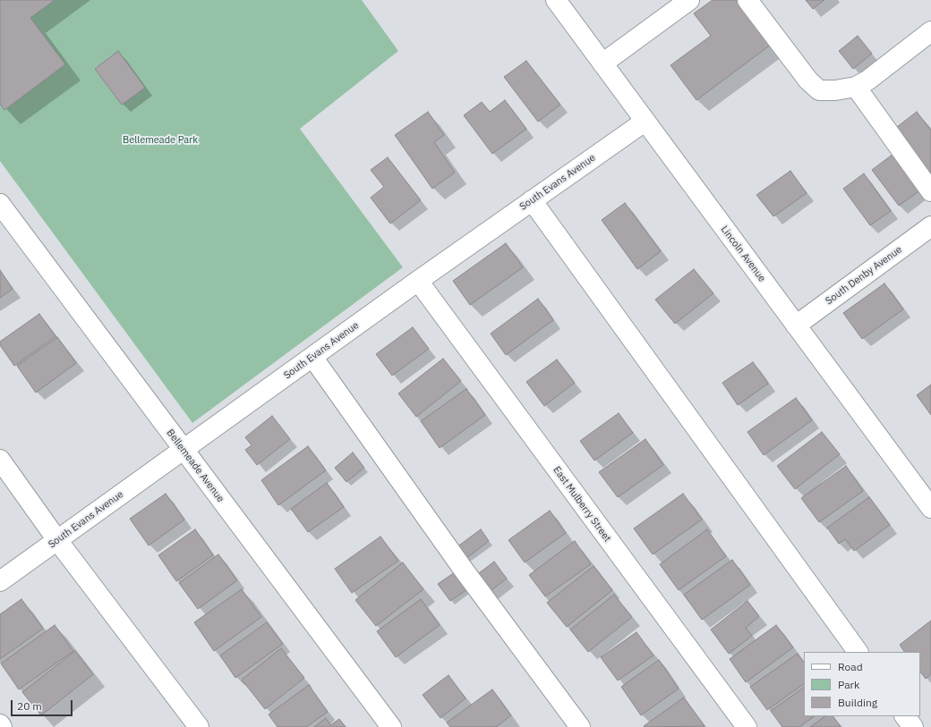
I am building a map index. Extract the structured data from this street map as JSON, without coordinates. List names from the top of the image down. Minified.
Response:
{"streets":{"street":["South Evans Avenue","Lincoln Avenue","South Denby Avenue","Bellemeade Avenue","East Mulberry Street"]},"crossings":[["South Evans Avenue","Lincoln Avenue"],["South Evans Avenue","Bellemeade Avenue"],["South Evans Avenue","East Mulberry Street"],["Lincoln Avenue","South Denby Avenue"]],"parks":["Bellemeade Park"],"legend":["Road","Park","Building"],"scale_bar":"20 m"}
